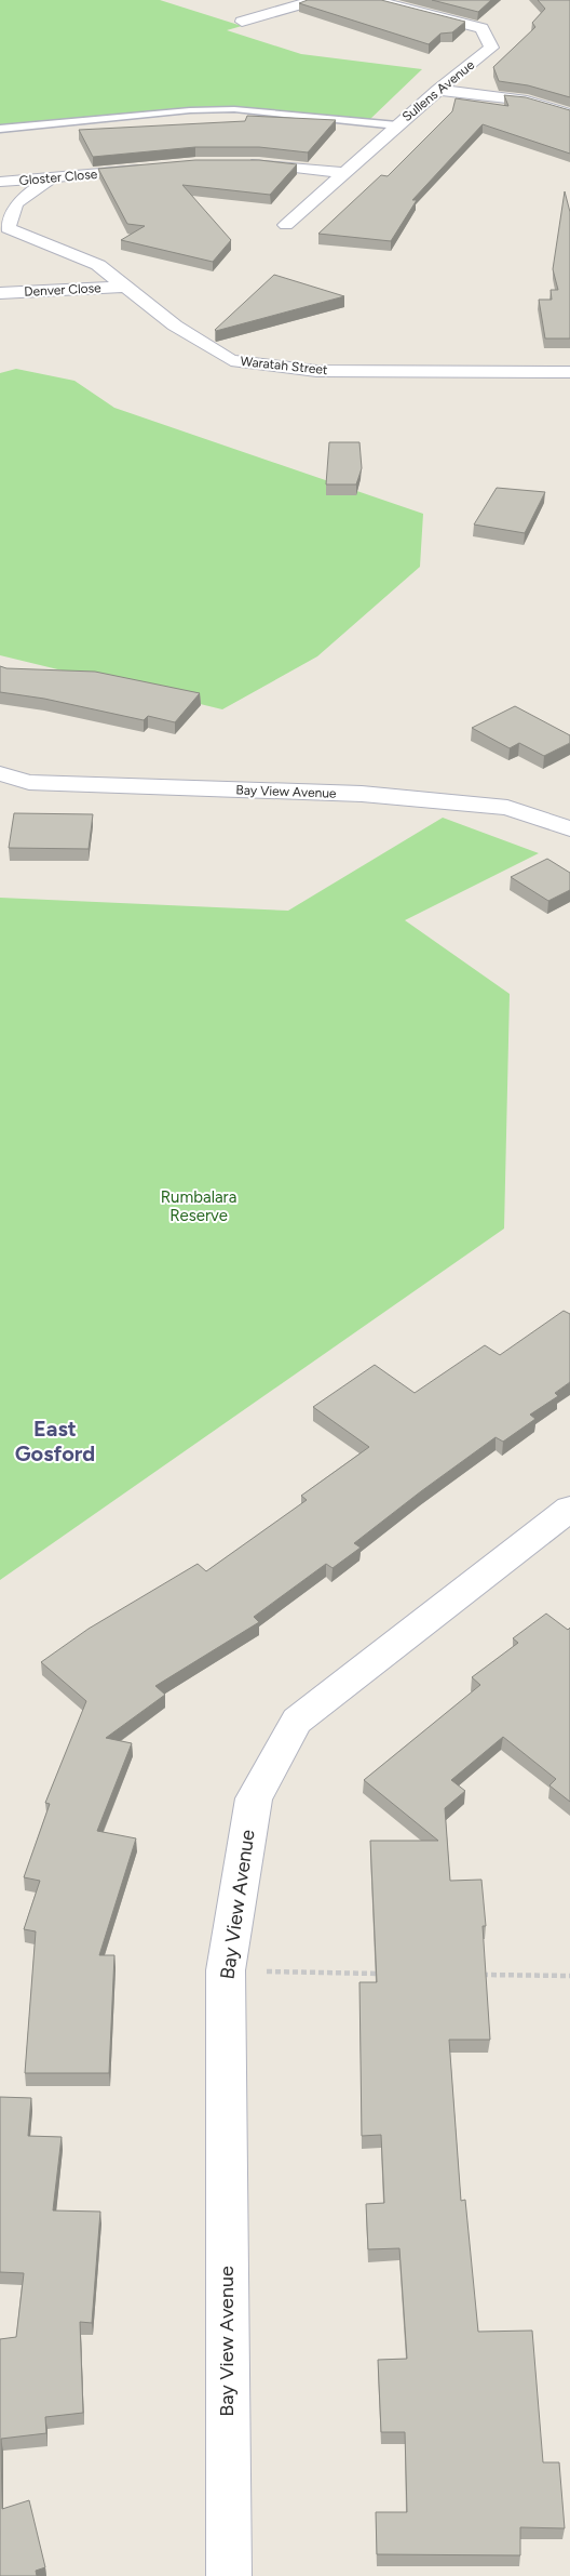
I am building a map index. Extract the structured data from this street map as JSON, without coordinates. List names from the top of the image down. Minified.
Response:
{"streets":{"street":["Sullens Avenue","Gloster Close","Denver Close","Waratah Street","Bay View Avenue"]},"crossings":[["Gloster Close","Waratah Street"],["Denver Close","Waratah Street"]],"districts":["East Gosford"],"parks":["Rumbalara Reserve"]}
